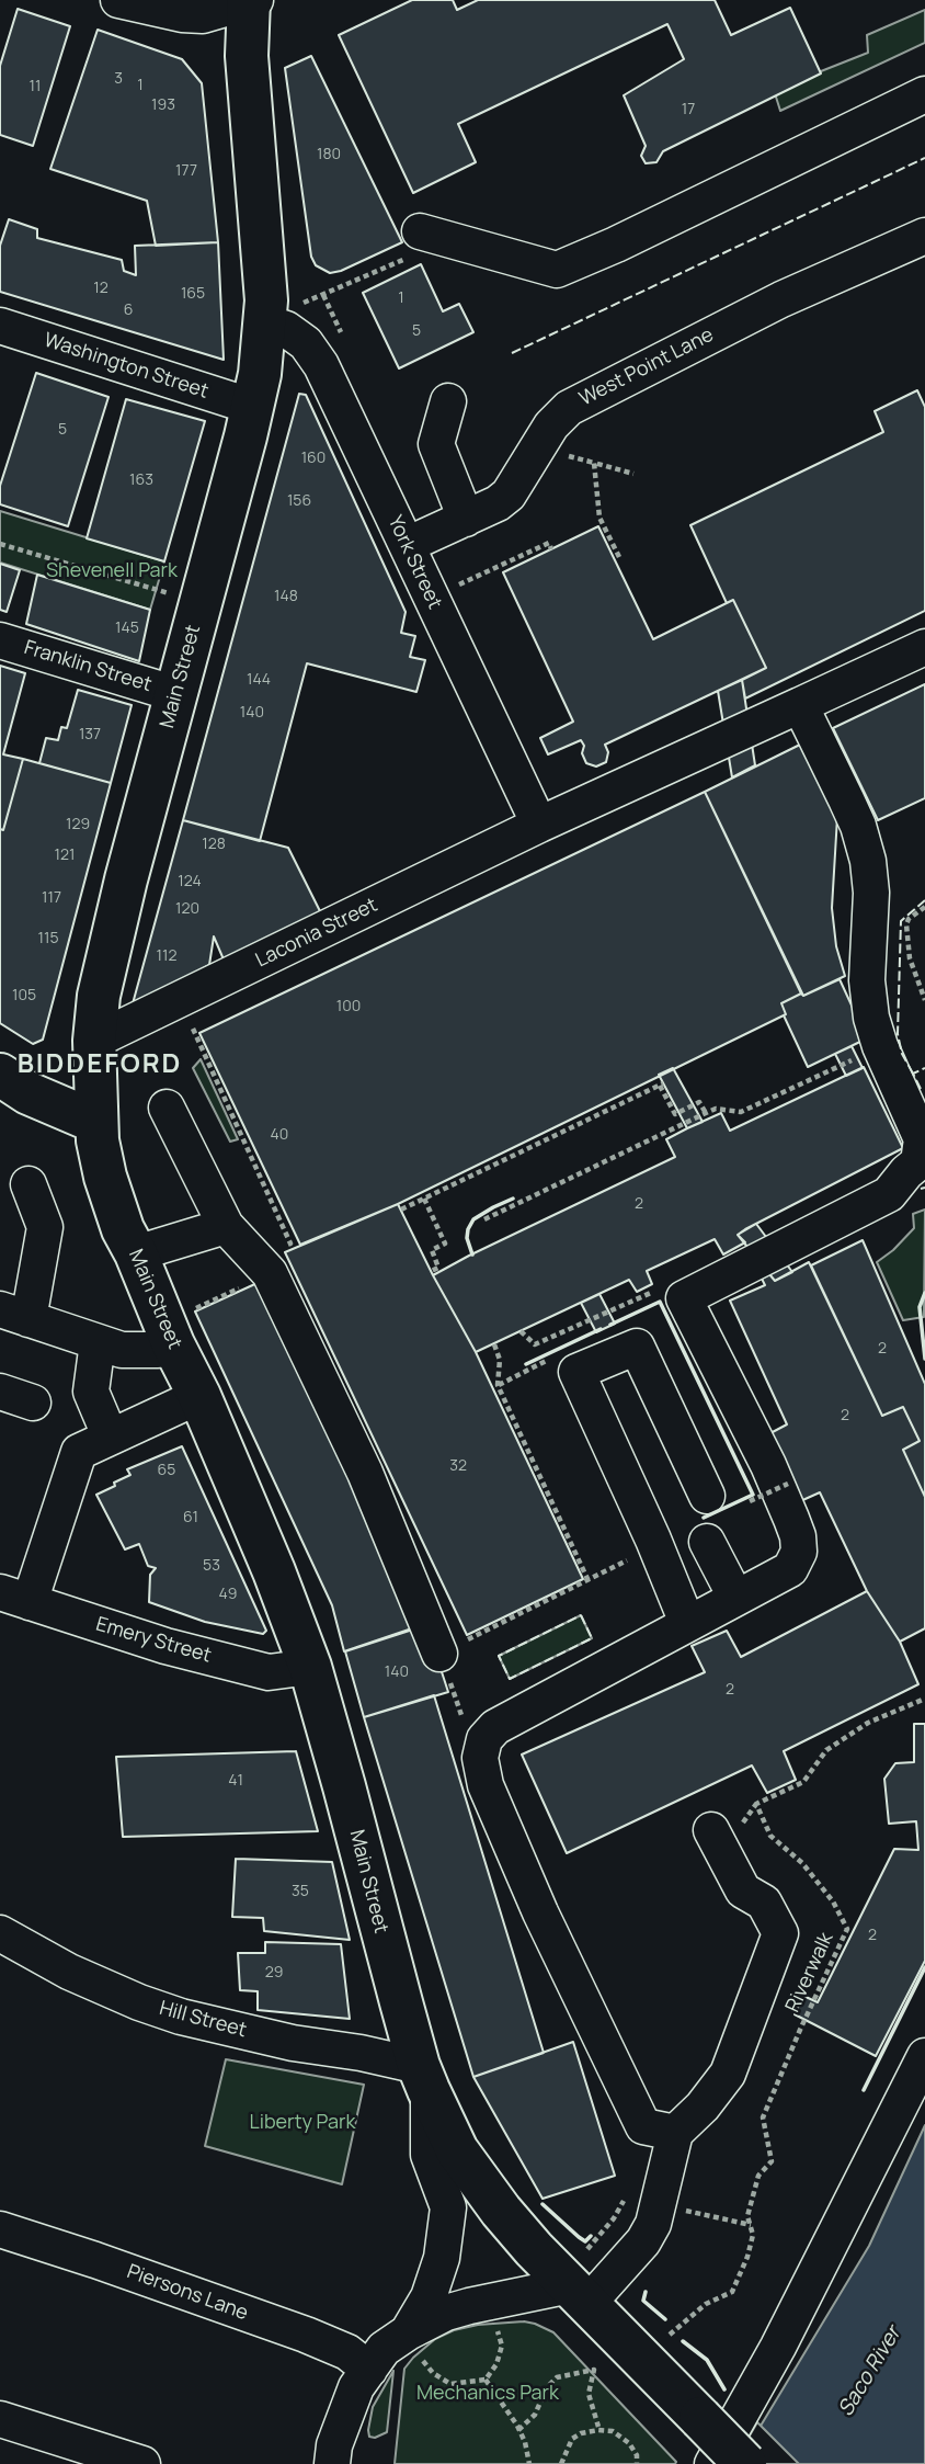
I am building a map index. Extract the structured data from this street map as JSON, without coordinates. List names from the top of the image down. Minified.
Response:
{"streets":{"main road":["Main Street"],"street":["Washington Street","West Point Lane","York Street","Franklin Street","Laconia Street","Emery Street","Hill Street","Piersons Lane"],"path":["Riverwalk"]},"crossings":[["Washington Street","Main Street"],["West Point Lane","York Street"],["York Street","Main Street"],["York Street","Laconia Street"],["Franklin Street","Main Street"],["Main Street","Laconia Street"],["Main Street","Emery Street"],["Main Street","Hill Street"]],"districts":["BIDDEFORD"],"water":["Saco River"],"parks":["Shevenell Park","Liberty Park","Mechanics Park"],"house_numbers":["3","1","11","193","17","180","177","12","165","1","6","5","5","160","163","156","148","145","144","140","137","129","128","121","124","117","120","115","112","105","100","40","2","2","2","32","65","61","53","49","140","2","41","35","2","29"]}
